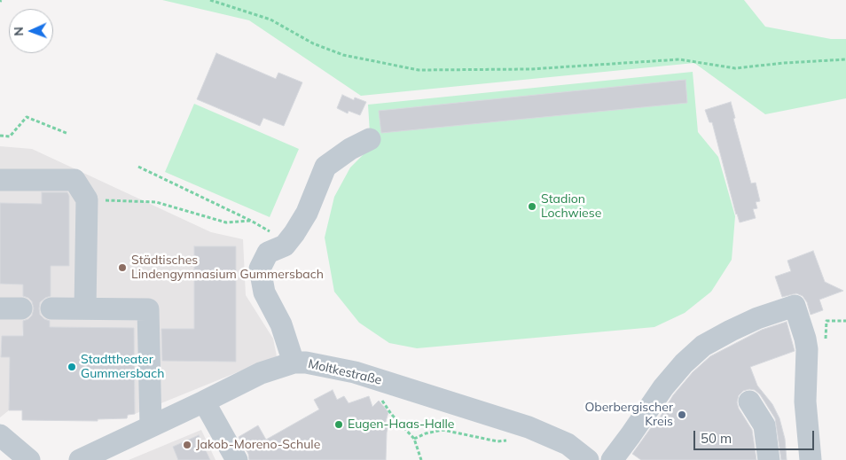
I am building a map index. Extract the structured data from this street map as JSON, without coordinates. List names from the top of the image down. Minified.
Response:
{"streets":{"street":["Moltkestraße"]},"places":["Stadion Lochwiese","Städtisches Lindengymnasium Gummersbach","Stadttheater Gummersbach","Oberbergischer Kreis","Eugen-Haas-Halle","Jakob-Moreno-Schule"],"scale_bar":"50 m","north":"left"}
